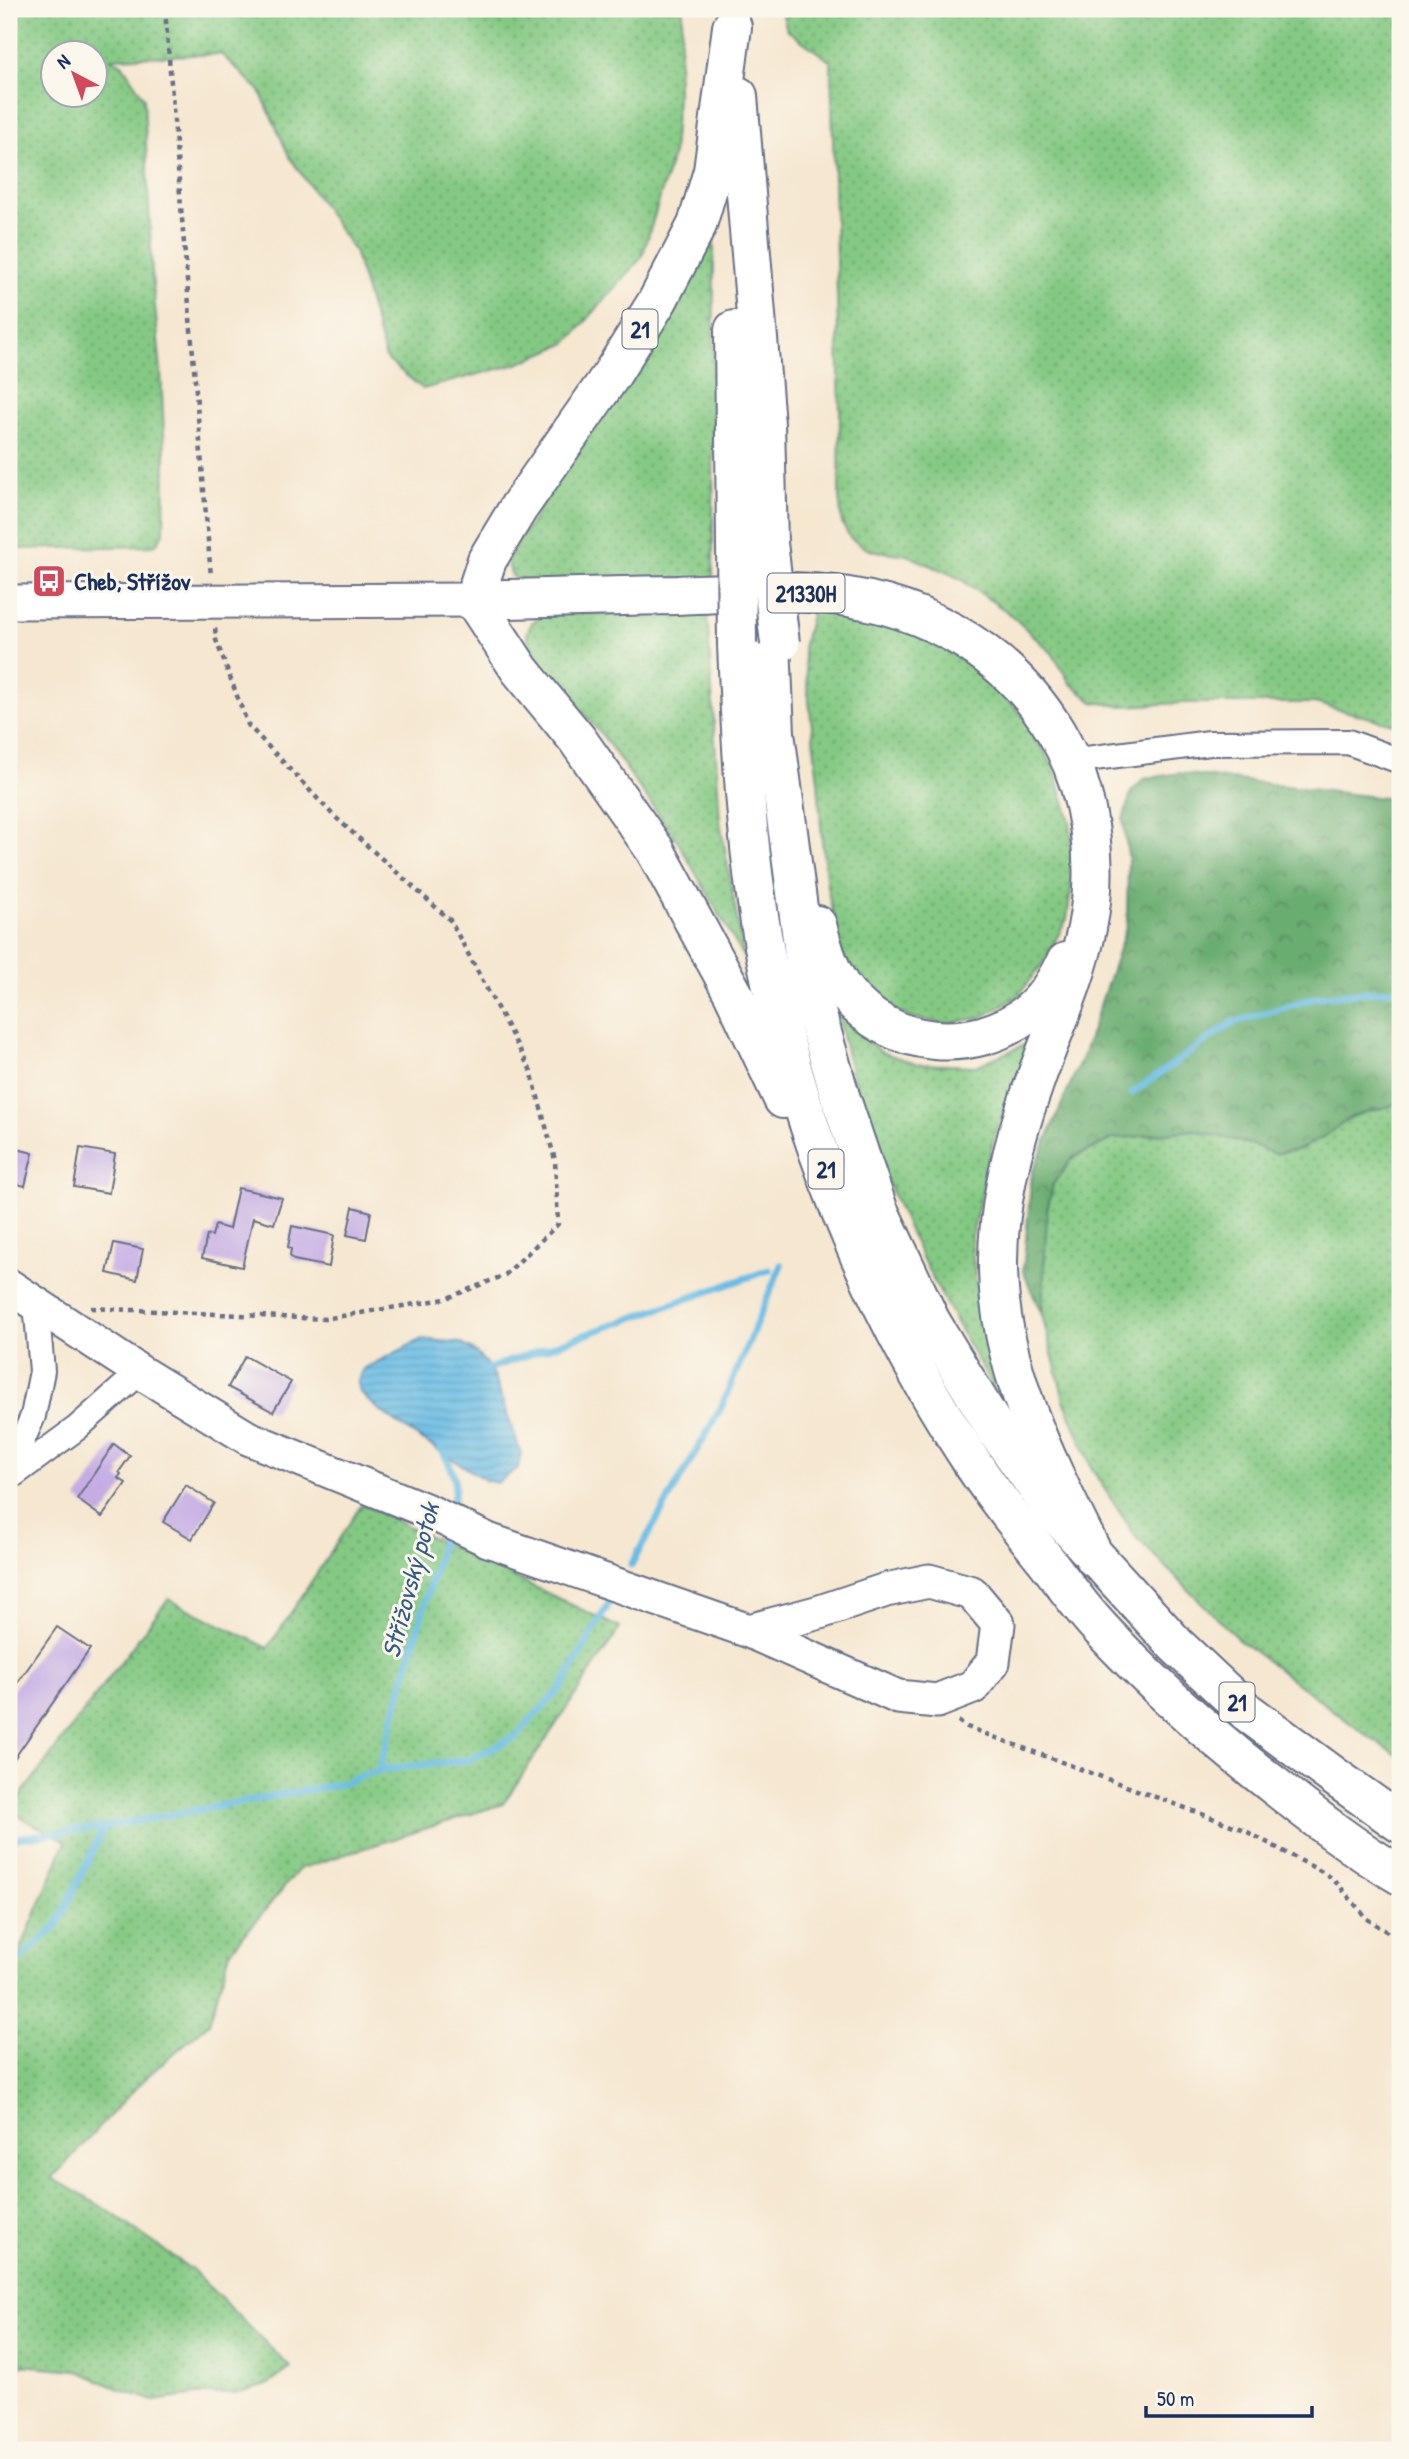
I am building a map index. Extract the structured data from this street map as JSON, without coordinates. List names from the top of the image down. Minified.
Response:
{"streets":{"highway":["21","21330H"]},"crossings":[["21","21330H"]],"water":["Střížovský potok"],"places":{"bus stop":["Cheb, Střížov"]},"scale_bar":"50 m","north":"top left"}
